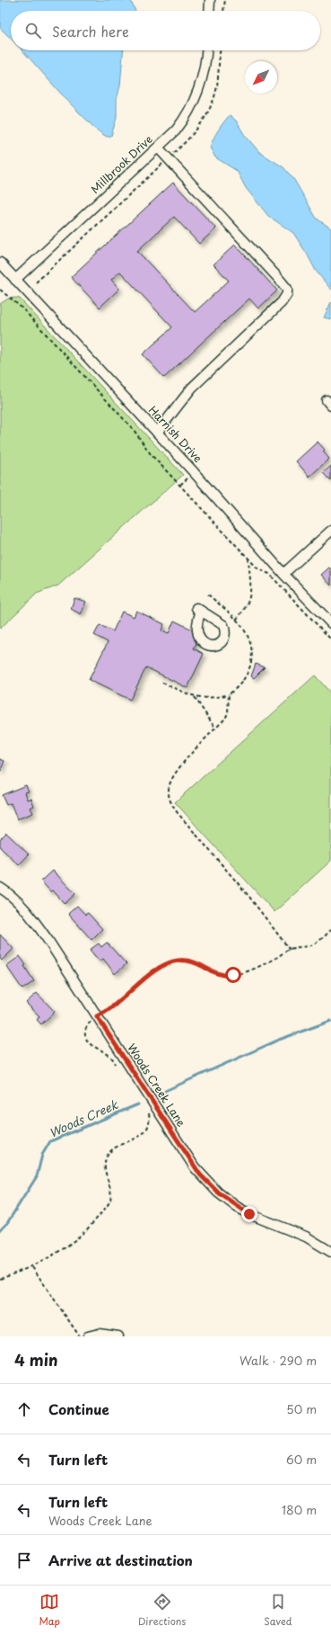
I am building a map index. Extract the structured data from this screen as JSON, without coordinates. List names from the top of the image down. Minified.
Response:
{"streets":{"street":["Millbrook Drive","Harnish Drive","Woods Creek Lane"]},"crossings":[["Millbrook Drive","Harnish Drive"]],"water":["Woods Creek"],"north":"bottom left","page":{"search":"Search here","heading":["4 min","Walk · 290 m"],"list":[["Continue","50 m"],["Turn left","60 m"],["Turn left","Woods Creek Lane","180 m"],"Arrive at destination"],"nav":["Map","Directions","Saved"]}}
